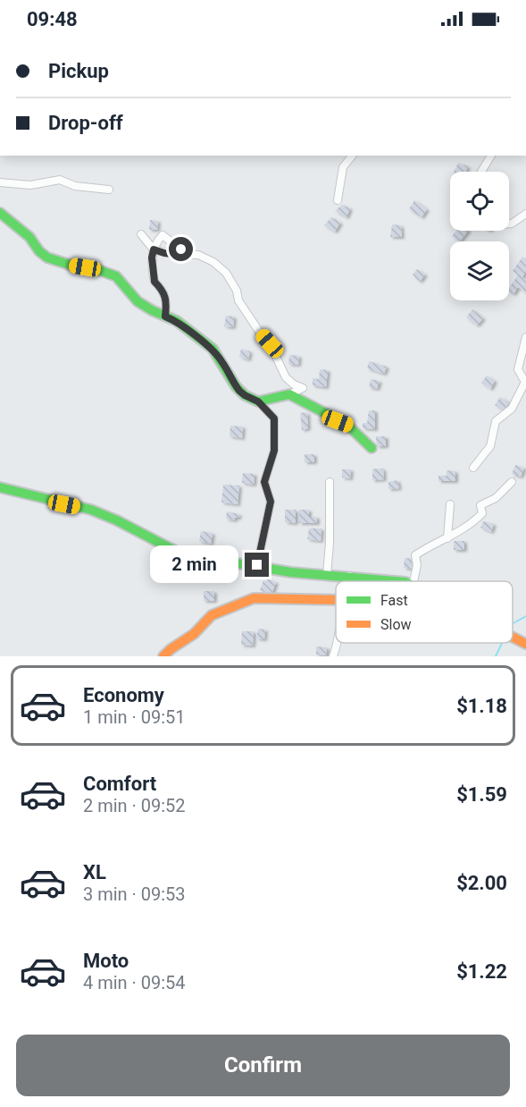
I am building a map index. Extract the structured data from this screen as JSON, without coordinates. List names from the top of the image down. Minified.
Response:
{"legend":["Fast","Slow"],"page":{"status":"09:48","banner":["Pickup","Drop-off"],"bubble":"2 min","list":[{"name":"Economy","note":"1 min · 09:51","value":"$1.18"},{"name":"Comfort","note":"2 min · 09:52","value":"$1.59"},{"name":"XL","note":"3 min · 09:53","value":"$2.00"},{"name":"Moto","note":"4 min · 09:54","value":"$1.22"}],"buttons":"Confirm"}}
